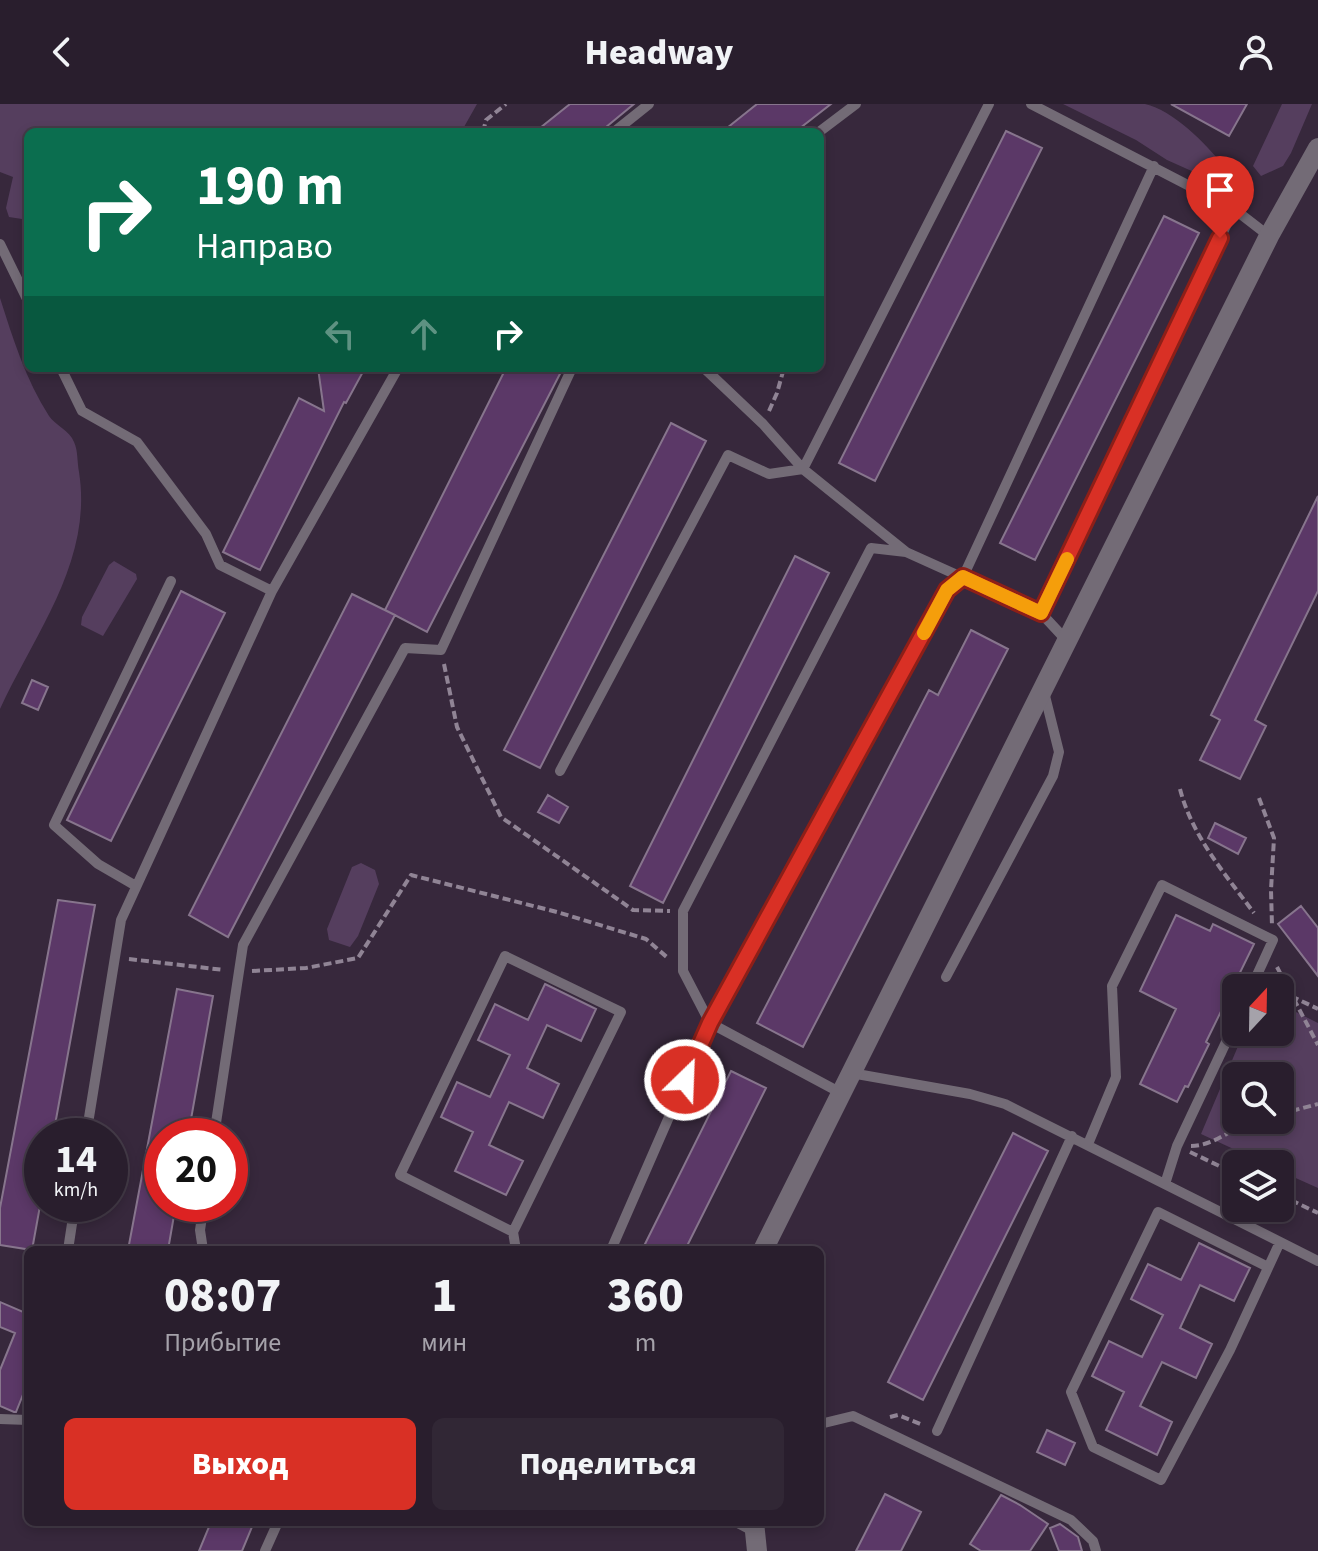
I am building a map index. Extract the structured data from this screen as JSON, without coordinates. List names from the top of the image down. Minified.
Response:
{"north":"top","page":{"header":"Headway","turn":["190 m","Направо"],"speed":"14 km/h","limit":"20","eta":["08:07","Прибытие","1","мин","360","m"],"buttons":["Выход","Поделиться"]}}
